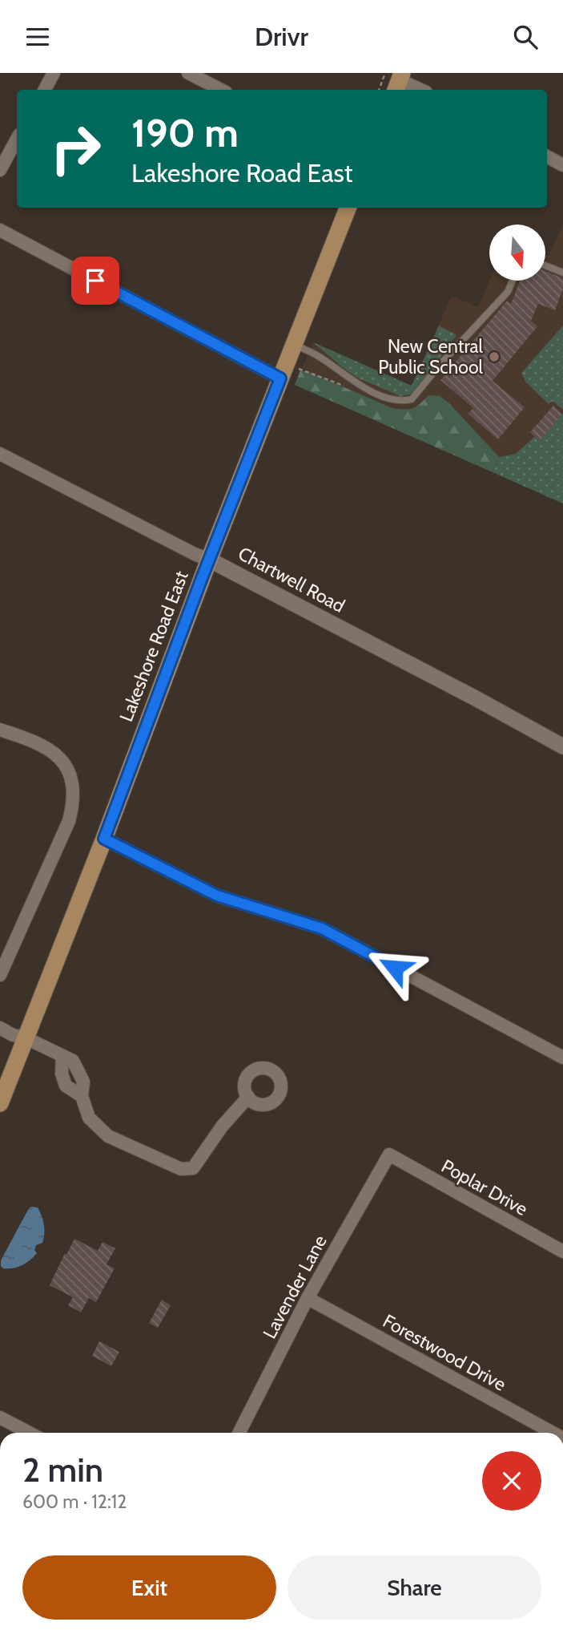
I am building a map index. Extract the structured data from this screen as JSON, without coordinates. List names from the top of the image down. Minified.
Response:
{"streets":{"main road":["Lakeshore Road East"],"street":["Chartwell Road","Poplar Drive","Lavender Lane","Forestwood Drive"]},"crossings":[["Chartwell Road","Lakeshore Road East"],["Poplar Drive","Lavender Lane"],["Lavender Lane","Forestwood Drive"]],"places":["New Central Public School"],"north":"bottom","page":{"header":"Drivr","turn":["190 m","Lakeshore Road East"],"heading":["2 min","600 m · 12:12"],"buttons":["Exit","Share"]}}
